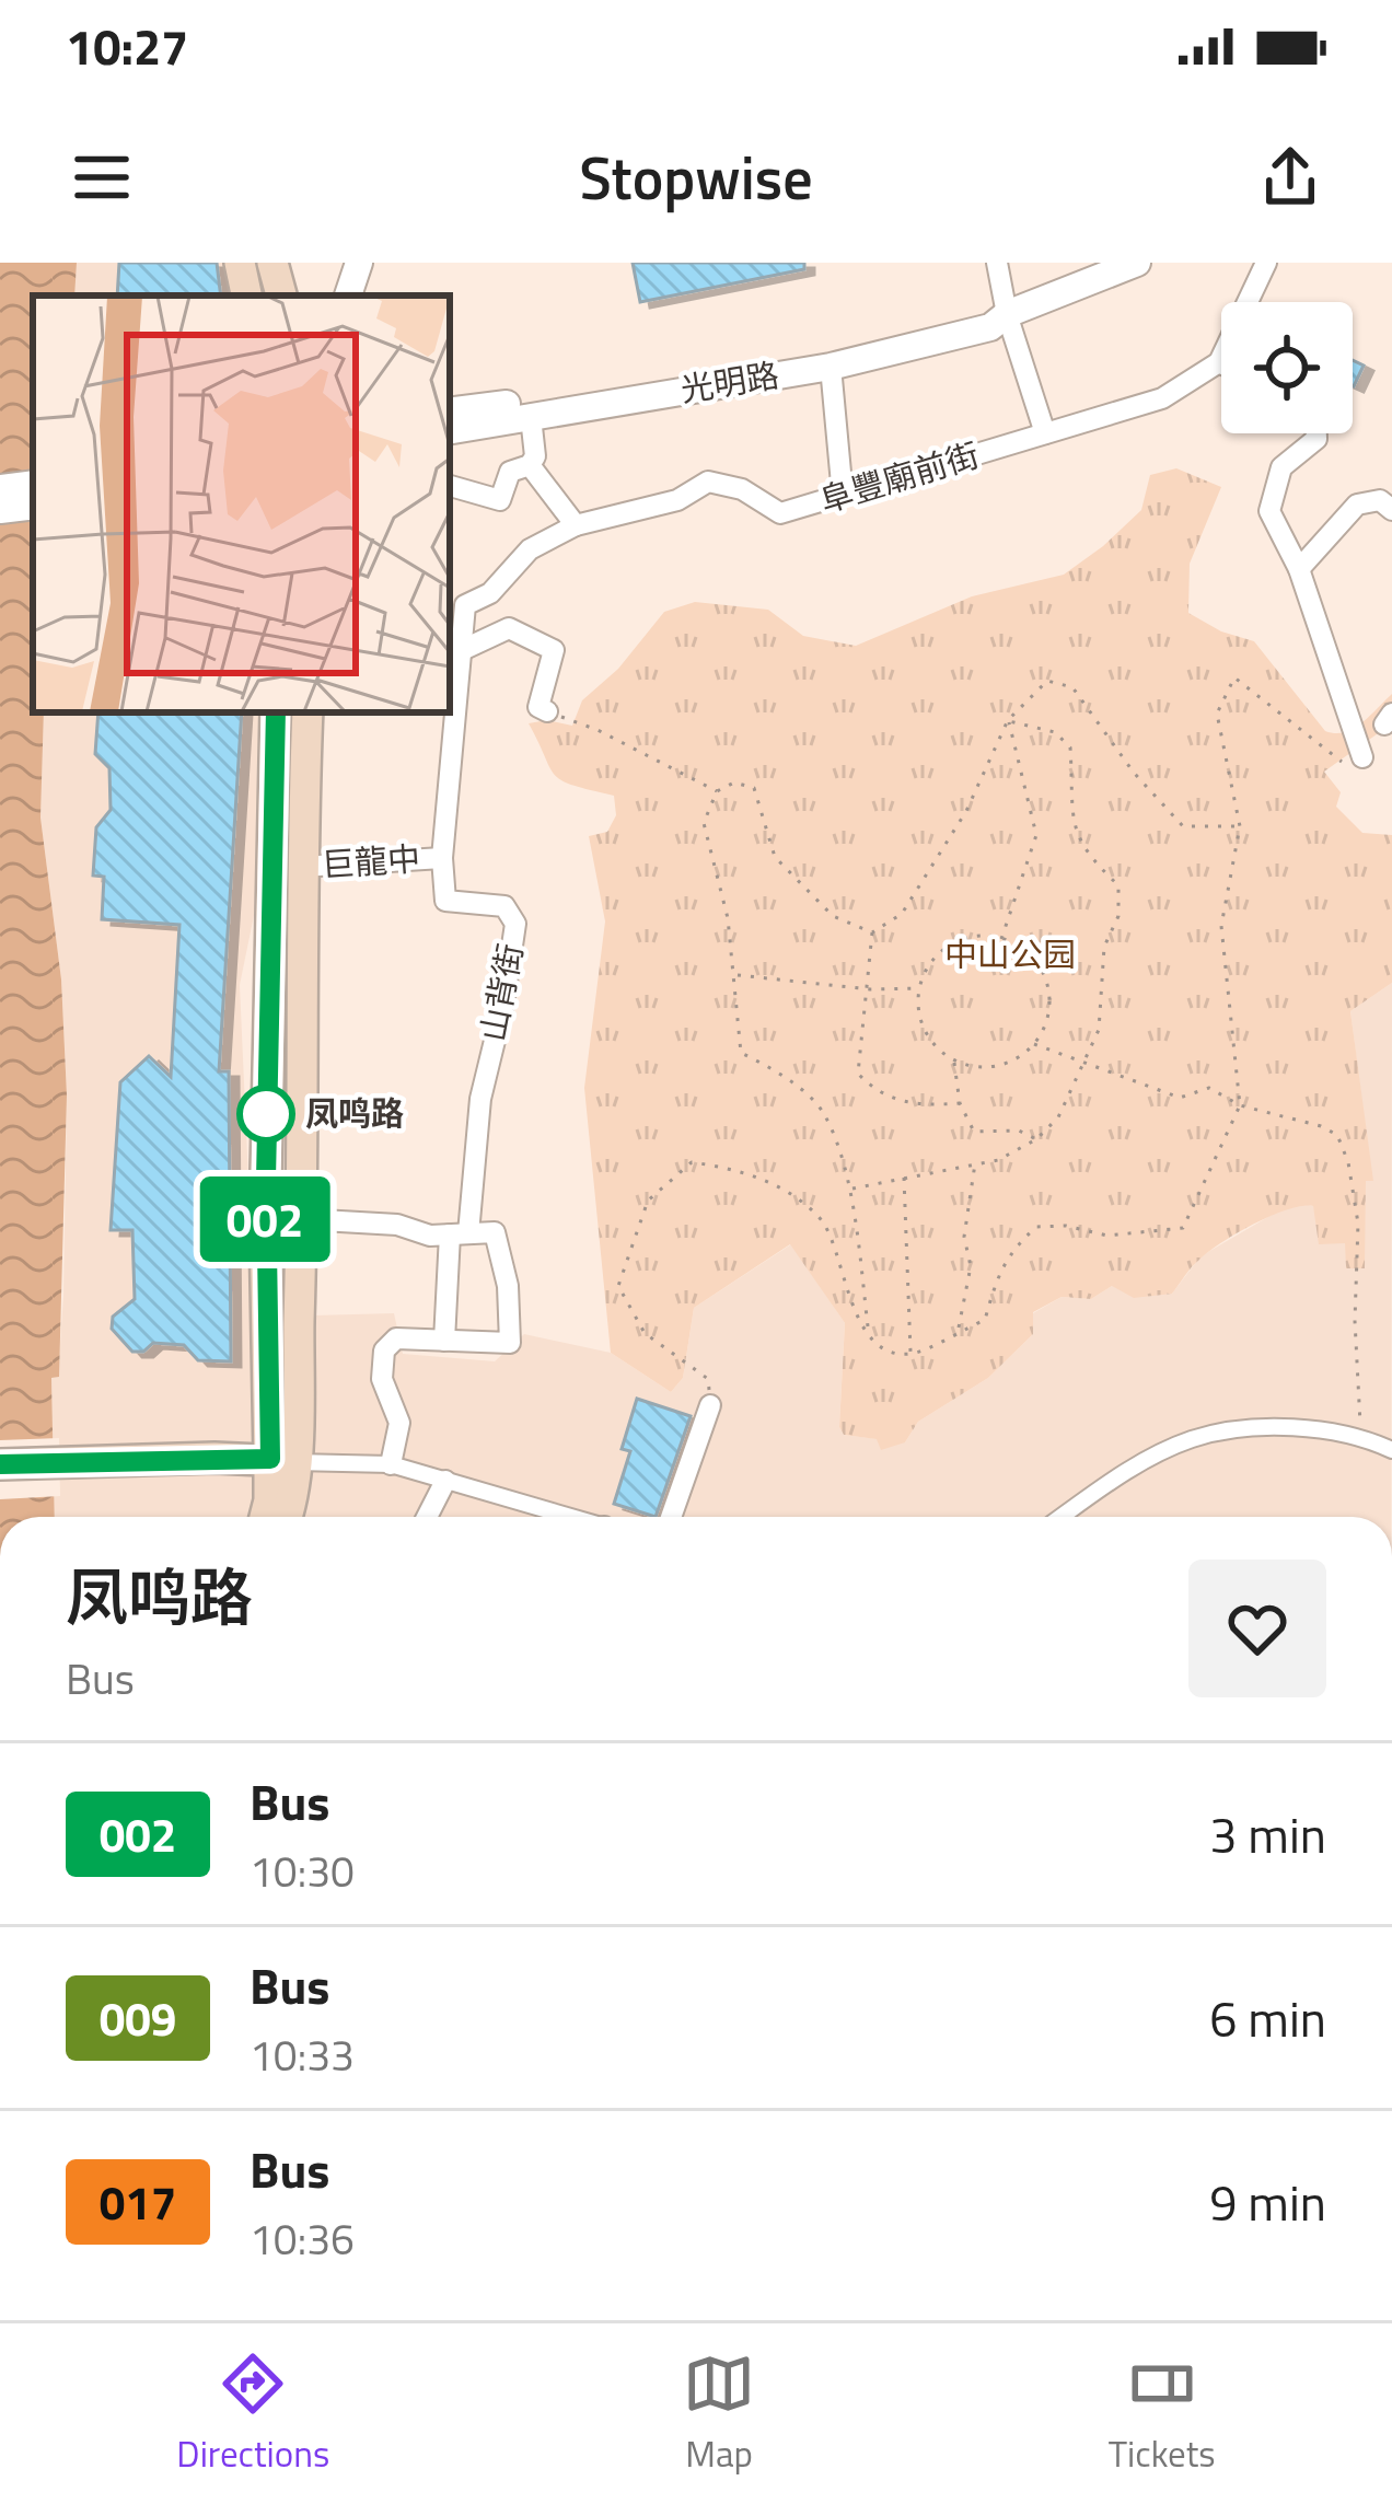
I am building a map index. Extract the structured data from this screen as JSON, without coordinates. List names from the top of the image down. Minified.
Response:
{"streets":{"street":["光明路","阜豐廟前街","巨龍中","山背街"]},"crossings":[["巨龍中","山背街"]],"parks":["中山公园"],"places":["凤鸣路"],"lines":["bus line 002"],"page":{"status":"10:27","header":"Stopwise","on_map":"002","heading":["凤鸣路","Bus"],"list":[{"mark":"002","name":"Bus","note":"10:30","value":"3 min"},{"mark":"009","name":"Bus","note":"10:33","value":"6 min"},{"mark":"017","name":"Bus","note":"10:36","value":"9 min"}],"tabs":["Directions","Map","Tickets"]}}
